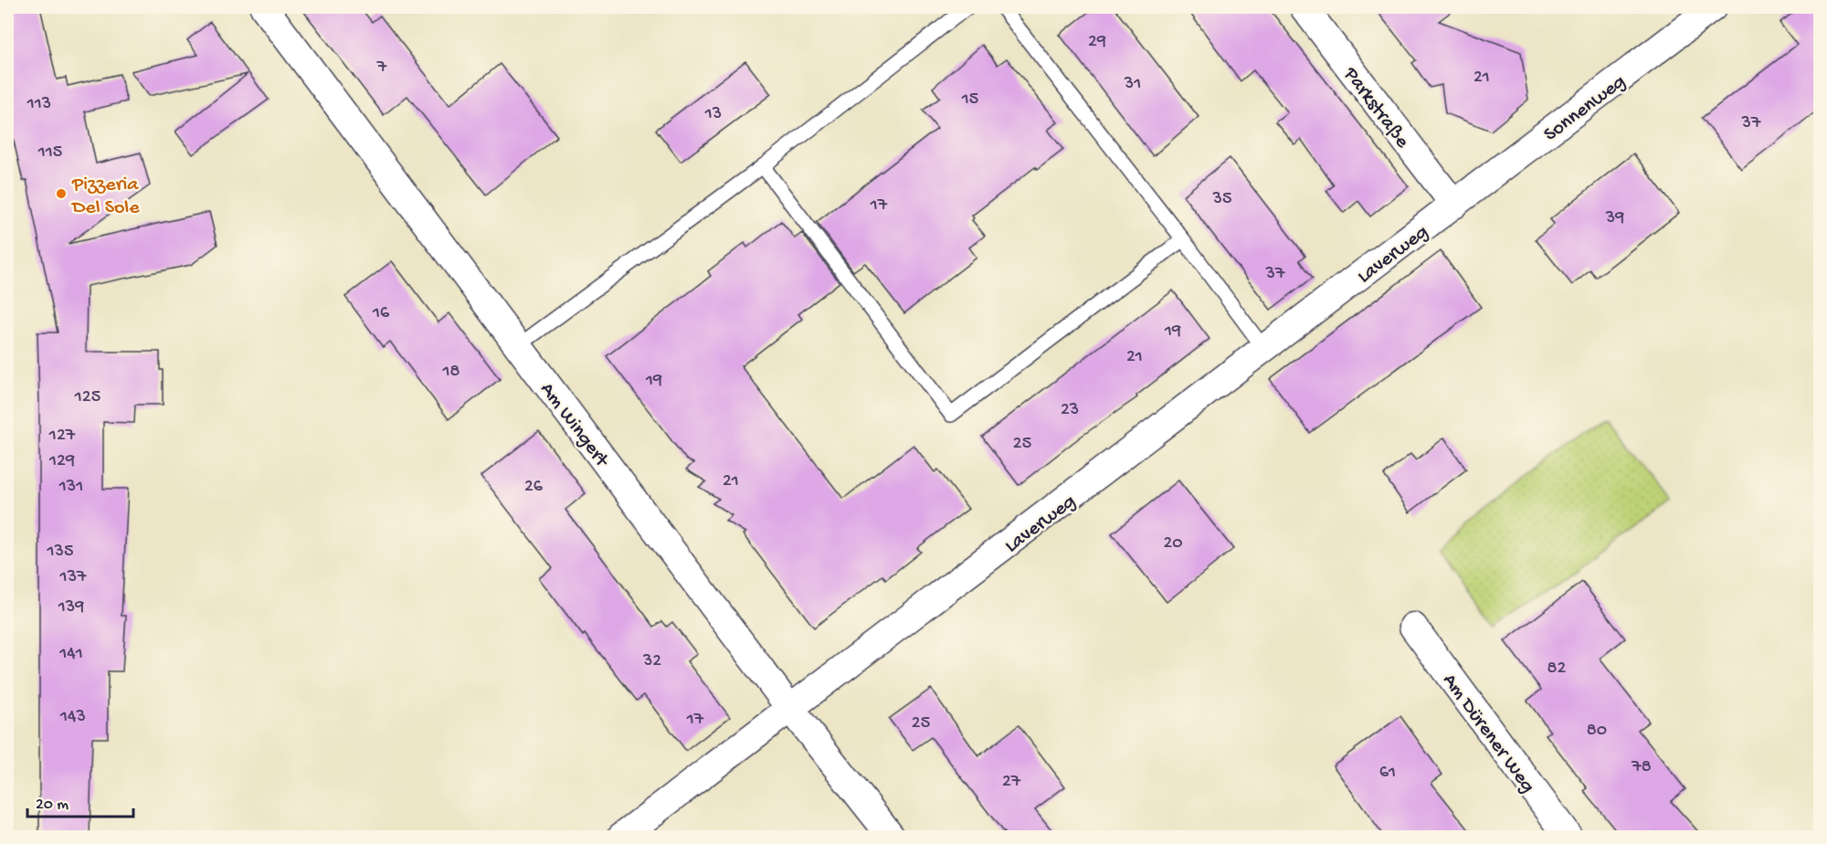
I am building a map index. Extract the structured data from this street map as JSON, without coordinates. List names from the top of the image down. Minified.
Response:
{"streets":{"street":["Parkstraße","Sonnenweg","Laverweg","Am Wingert","Am Dürener Weg"]},"crossings":[["Parkstraße","Sonnenweg"],["Parkstraße","Laverweg"],["Sonnenweg","Laverweg"],["Laverweg","Am Wingert"]],"places":["Pizzeria Del Sole"],"house_numbers":["29","7","21","31","15","113","13","37","115","35","17","39","37","16","19","21","18","19","125","23","127","25","129","21","131","26","20","135","137","139","141","32","82","143","17","25","80","78","61","27"],"scale_bar":"20 m"}
